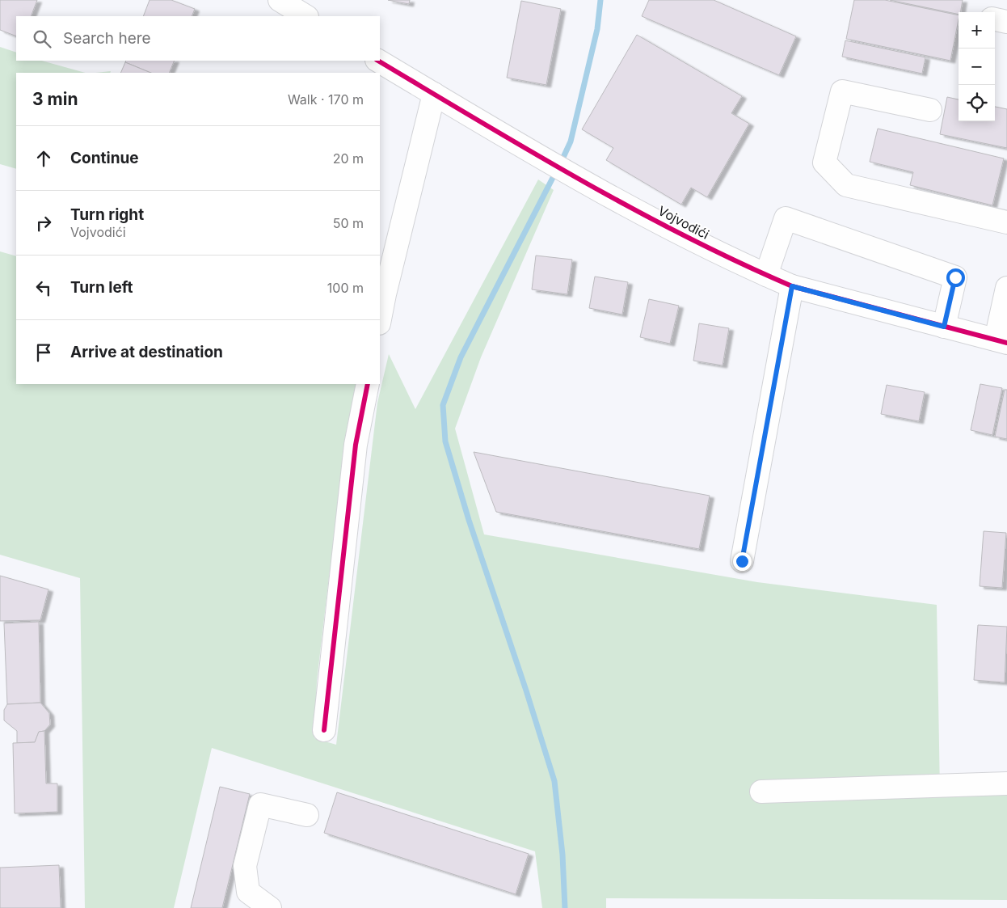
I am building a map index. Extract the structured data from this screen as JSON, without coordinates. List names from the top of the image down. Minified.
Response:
{"streets":{"street":["Vojvodići"]},"page":{"map_buttons":["+","−"],"search":"Search here","heading":["3 min","Walk · 170 m"],"list":[["Continue","20 m"],["Turn right","Vojvodići","50 m"],["Turn left","100 m"],"Arrive at destination"]}}
